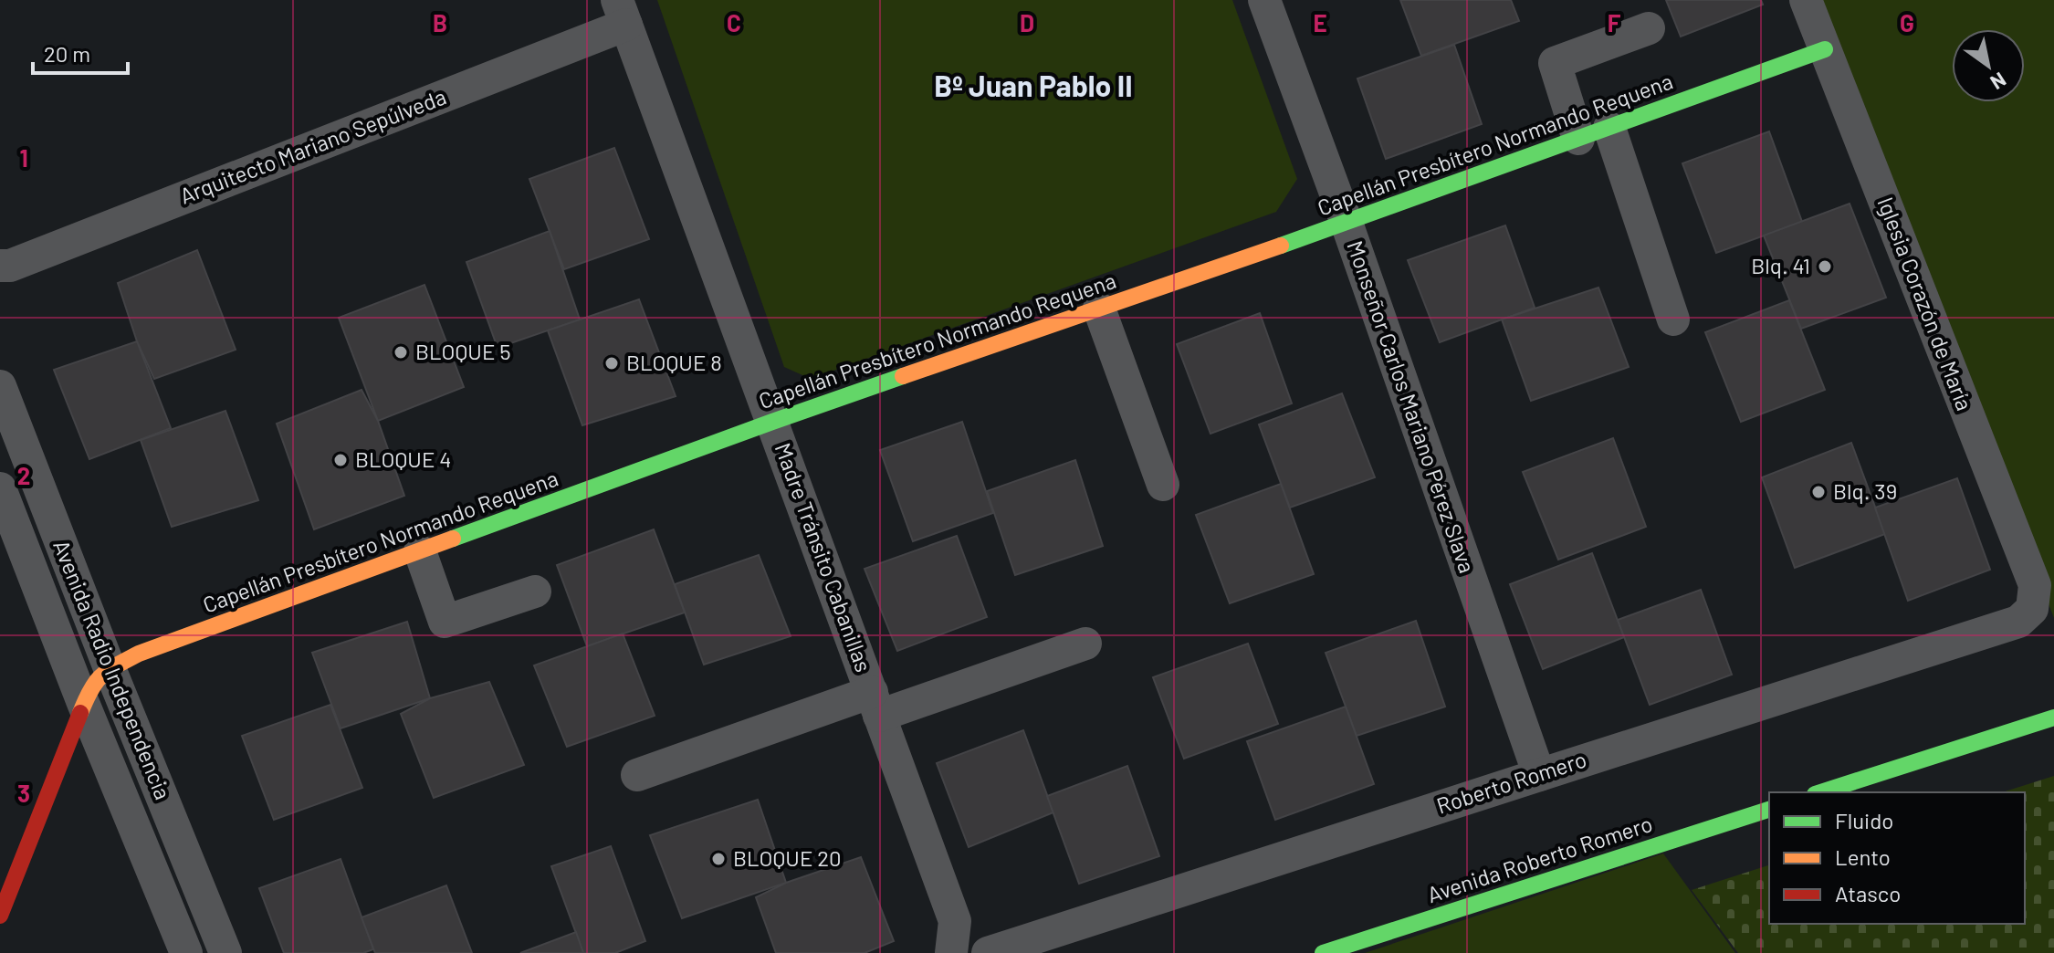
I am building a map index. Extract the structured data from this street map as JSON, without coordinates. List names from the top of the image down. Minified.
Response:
{"streets":{"street":["Capellán Presbítero Normando Requena","Arquitecto Mariano Sepúlveda","Iglesia Corazón de María","Monseñor Carlos Mariano Pérez Slava","Madre Tránsito Cabanillas","Avenida Radio Independencia","Roberto Romero","Avenida Roberto Romero"]},"crossings":[["Capellán Presbítero Normando Requena","Iglesia Corazón de María"],["Capellán Presbítero Normando Requena","Monseñor Carlos Mariano Pérez Slava"],["Capellán Presbítero Normando Requena","Madre Tránsito Cabanillas"],["Capellán Presbítero Normando Requena","Avenida Radio Independencia"],["Arquitecto Mariano Sepúlveda","Madre Tránsito Cabanillas"],["Iglesia Corazón de María","Roberto Romero"],["Monseñor Carlos Mariano Pérez Slava","Roberto Romero"]],"districts":["Bº Juan Pablo II"],"places":["Blq. 41","BLOQUE 5","BLOQUE 8","BLOQUE 4","Blq. 39","BLOQUE 20"],"legend":["Fluido","Lento","Atasco"],"scale_bar":"20 m","north":"bottom right","grid":{"columns":["B","C","D","E","F","G"],"rows":["1","2","3"]}}
